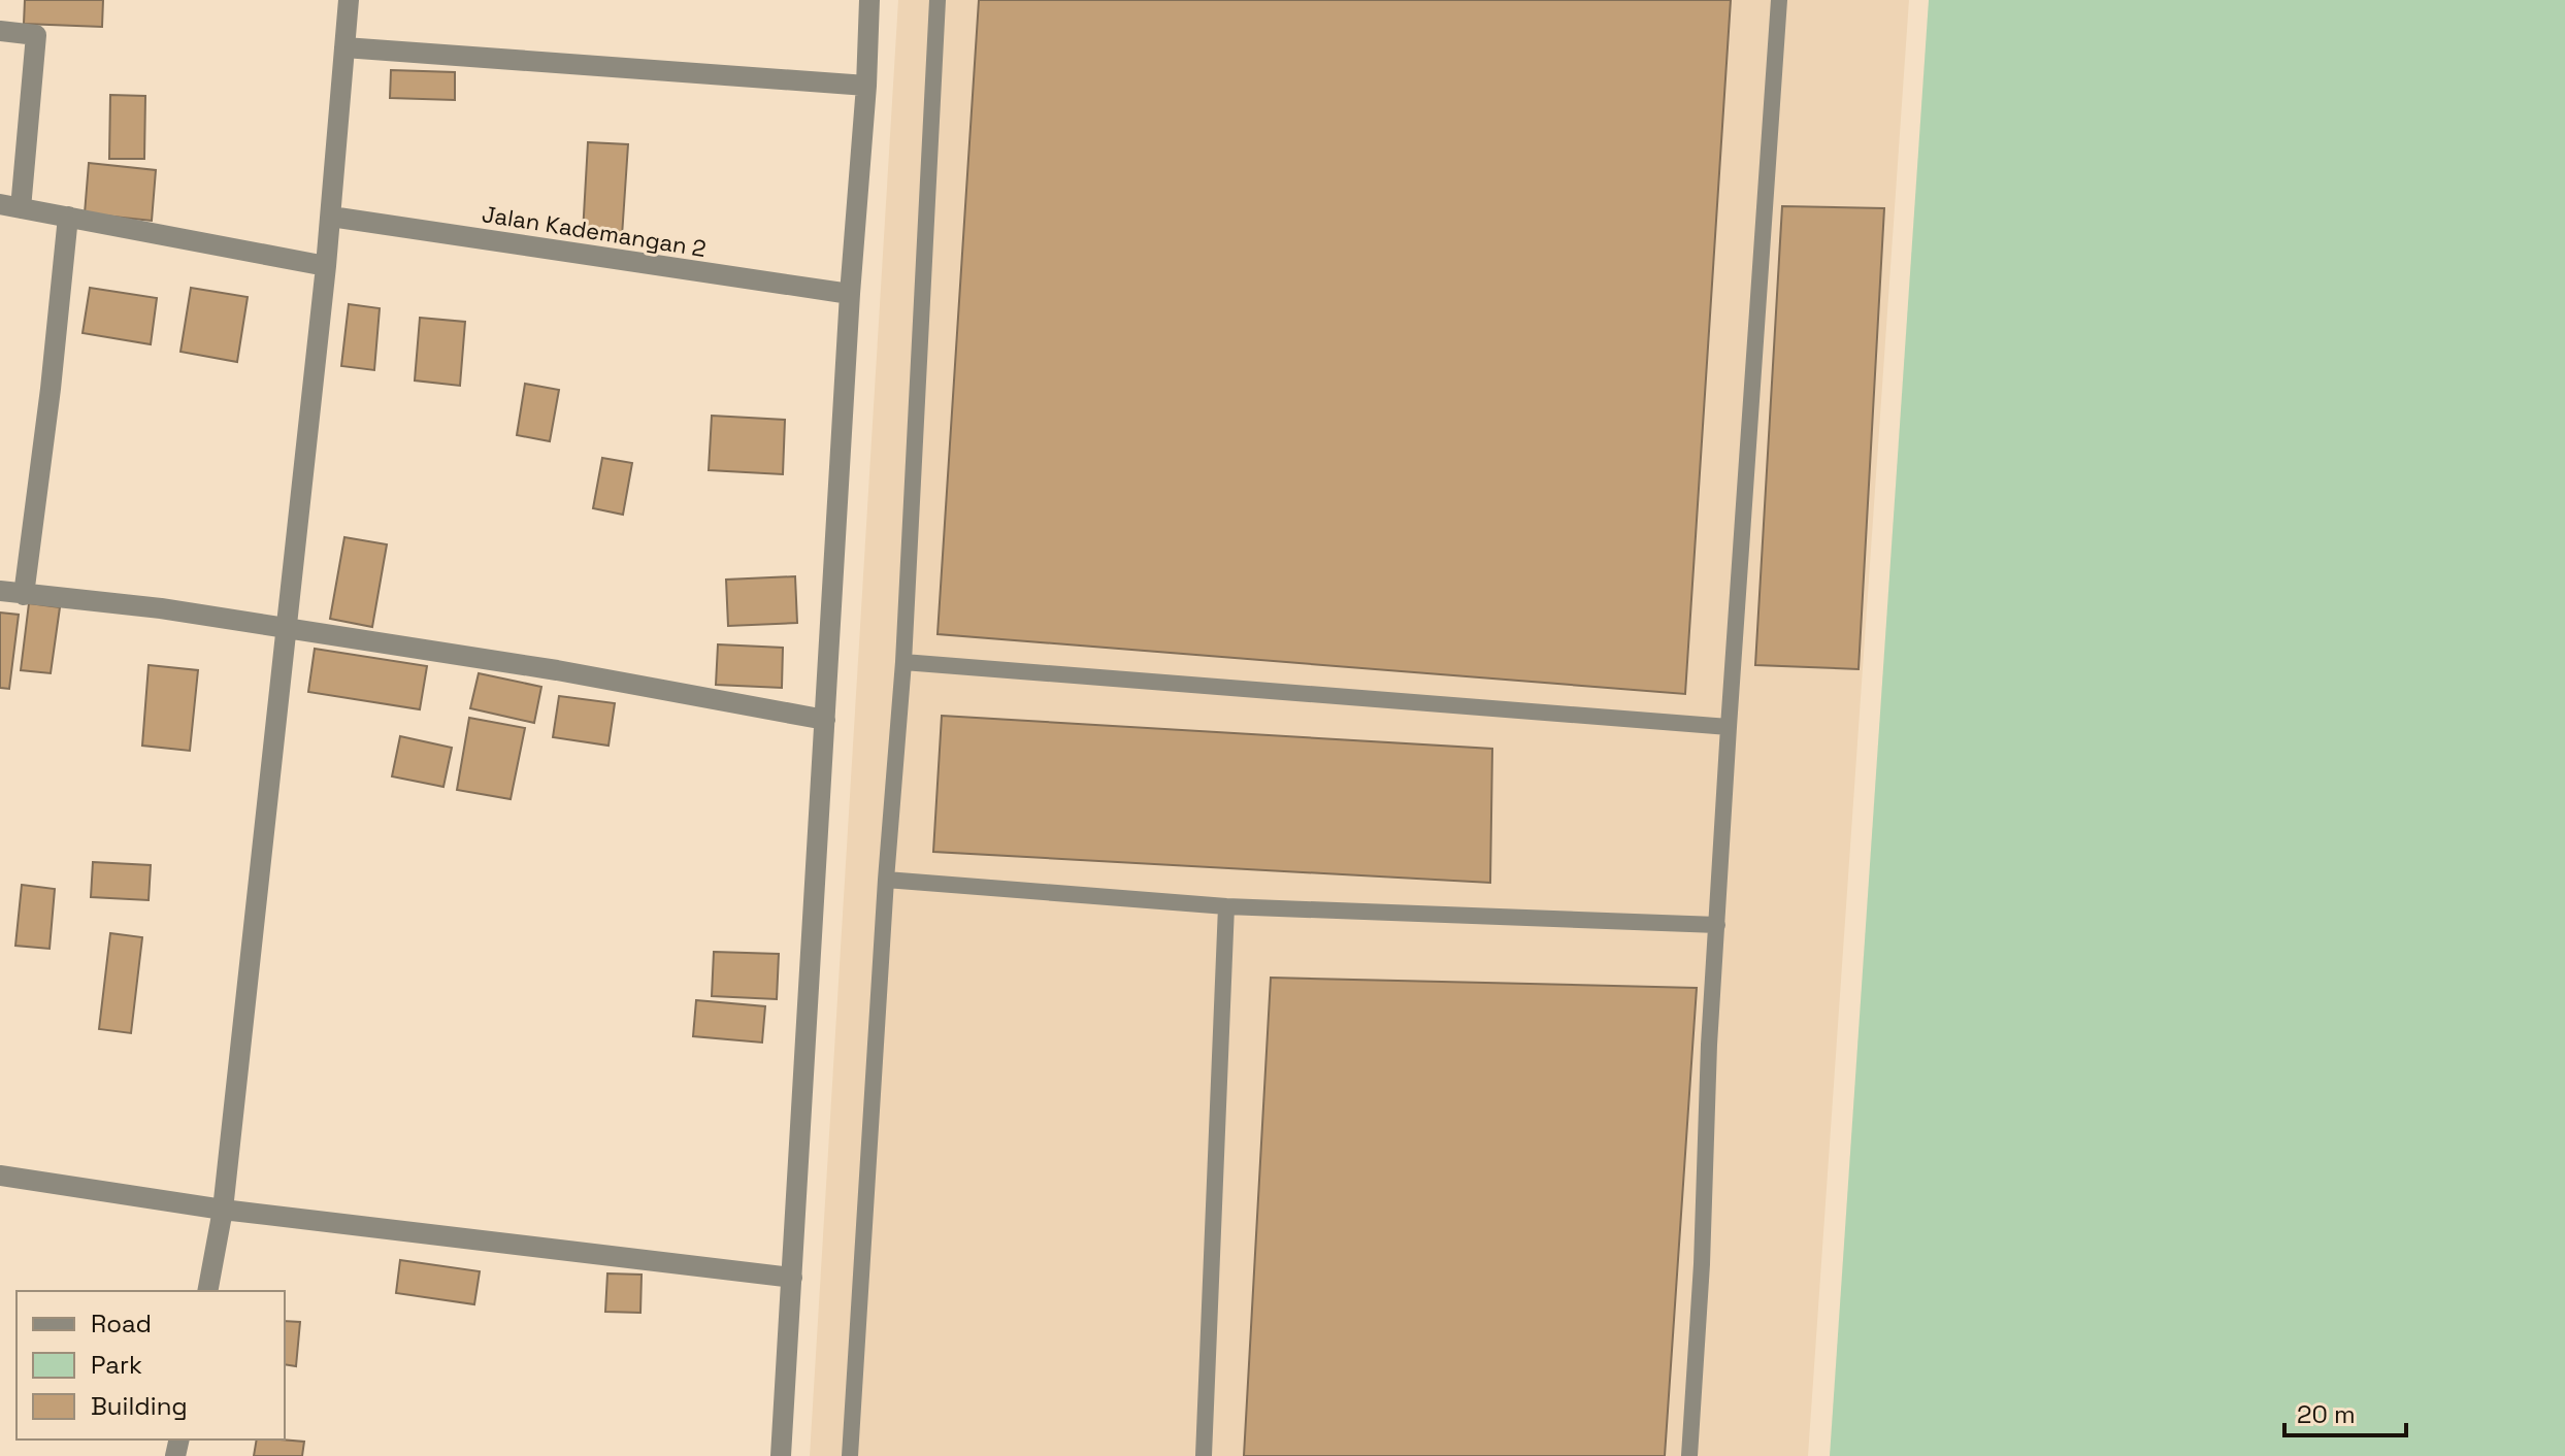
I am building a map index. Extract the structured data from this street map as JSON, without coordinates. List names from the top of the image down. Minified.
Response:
{"streets":{"street":["Jalan Kademangan 2"]},"legend":["Road","Park","Building"],"scale_bar":"20 m"}
